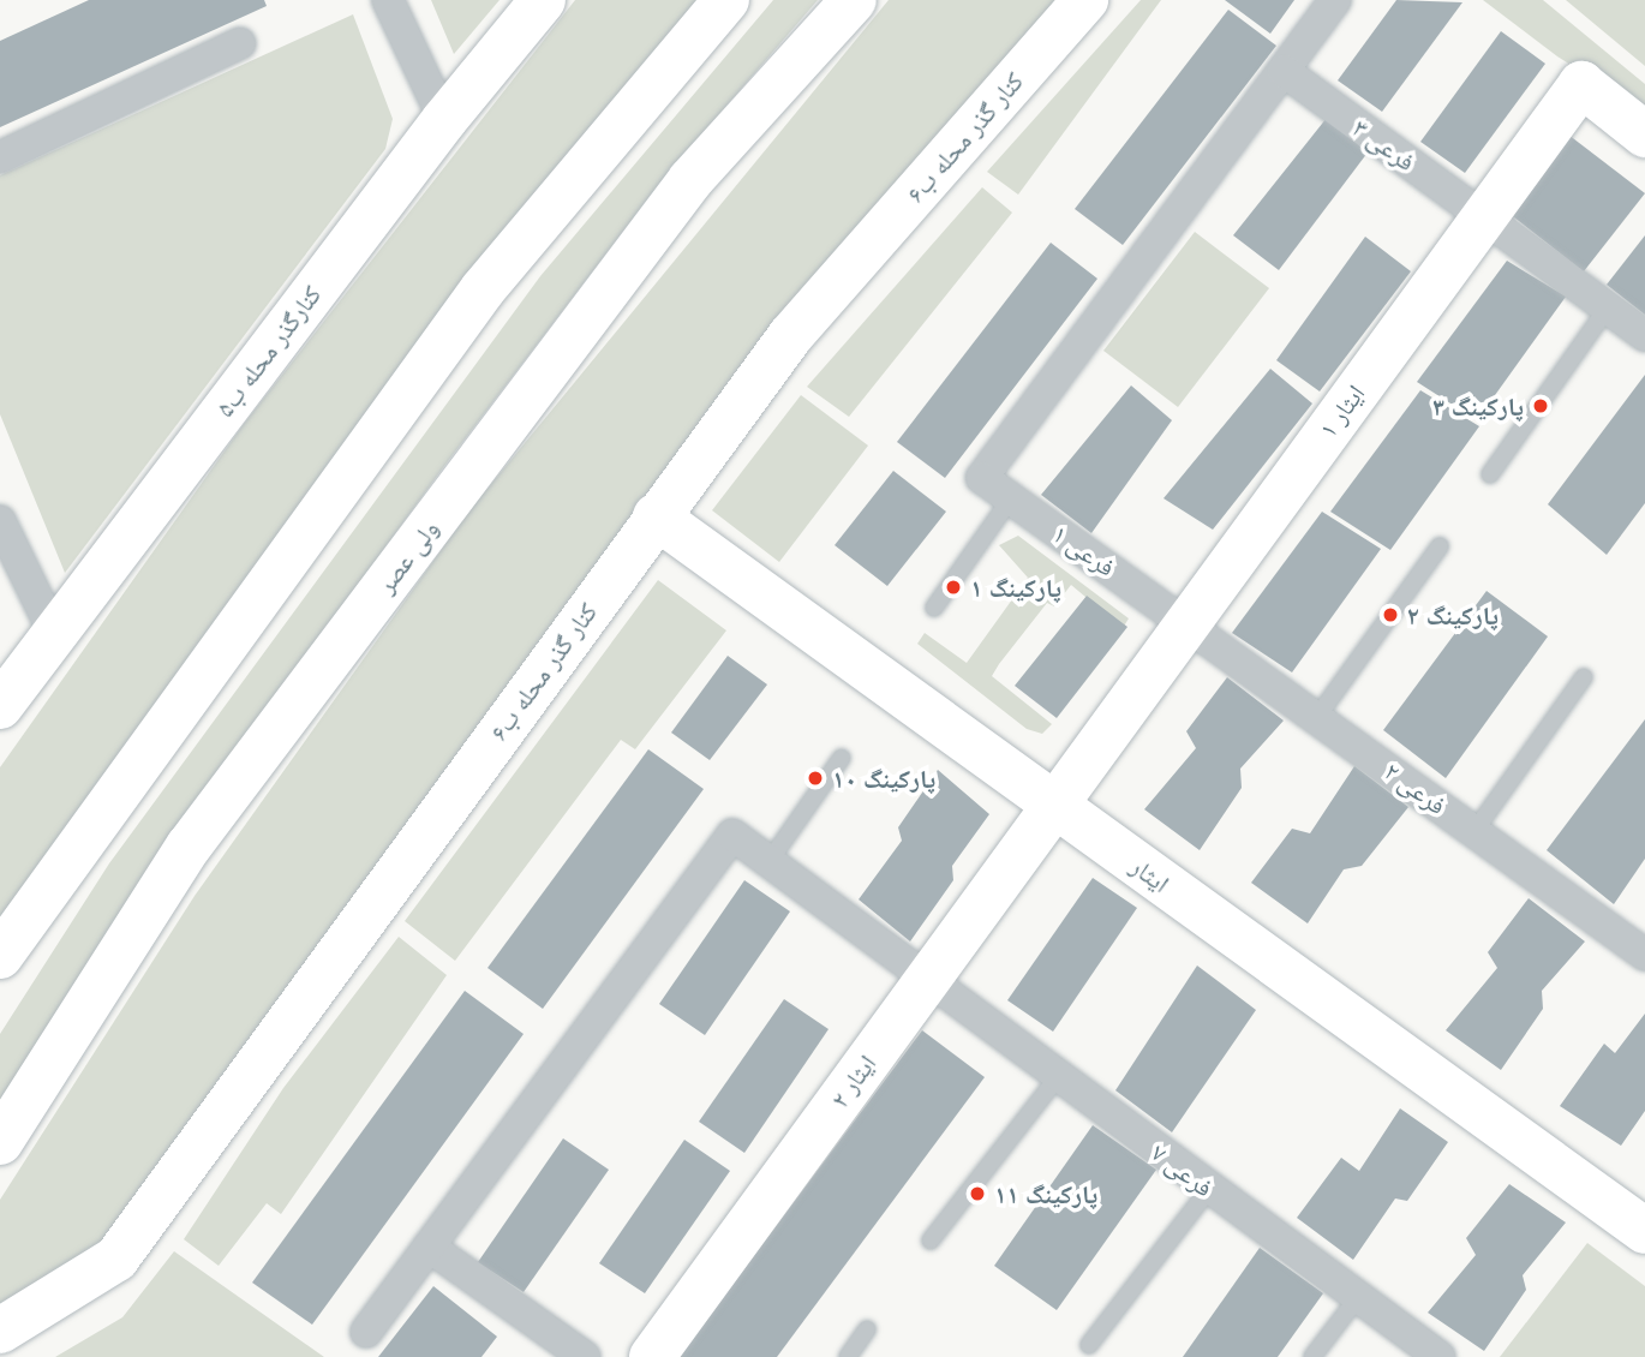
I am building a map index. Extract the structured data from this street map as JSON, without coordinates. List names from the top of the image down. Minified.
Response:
{"streets":{"street":["کنار گذر محله ب۶","فرعی ۳","کنارگذر محله ب۵","ایثار ۱","فرعی ۱","ولی عصر","فرعی ۲","ایثار","ایثار ۲","فرعی ۷"]},"crossings":[["کنار گذر محله ب۶","ایثار"],["فرعی ۳","ایثار ۱"],["فرعی ۳","فرعی ۱"],["ایثار ۱","فرعی ۱"],["ایثار ۱","فرعی ۲"],["ایثار ۱","ایثار"],["ایثار ۱","ایثار ۲"],["فرعی ۱","فرعی ۲"],["ایثار","ایثار ۲"],["ایثار ۲","فرعی ۷"]],"places":["پارکینگ ۳","پارکینگ ۱","پارکینگ ۲","پارکینگ ۱۰","پارکینگ ۱۱"]}
